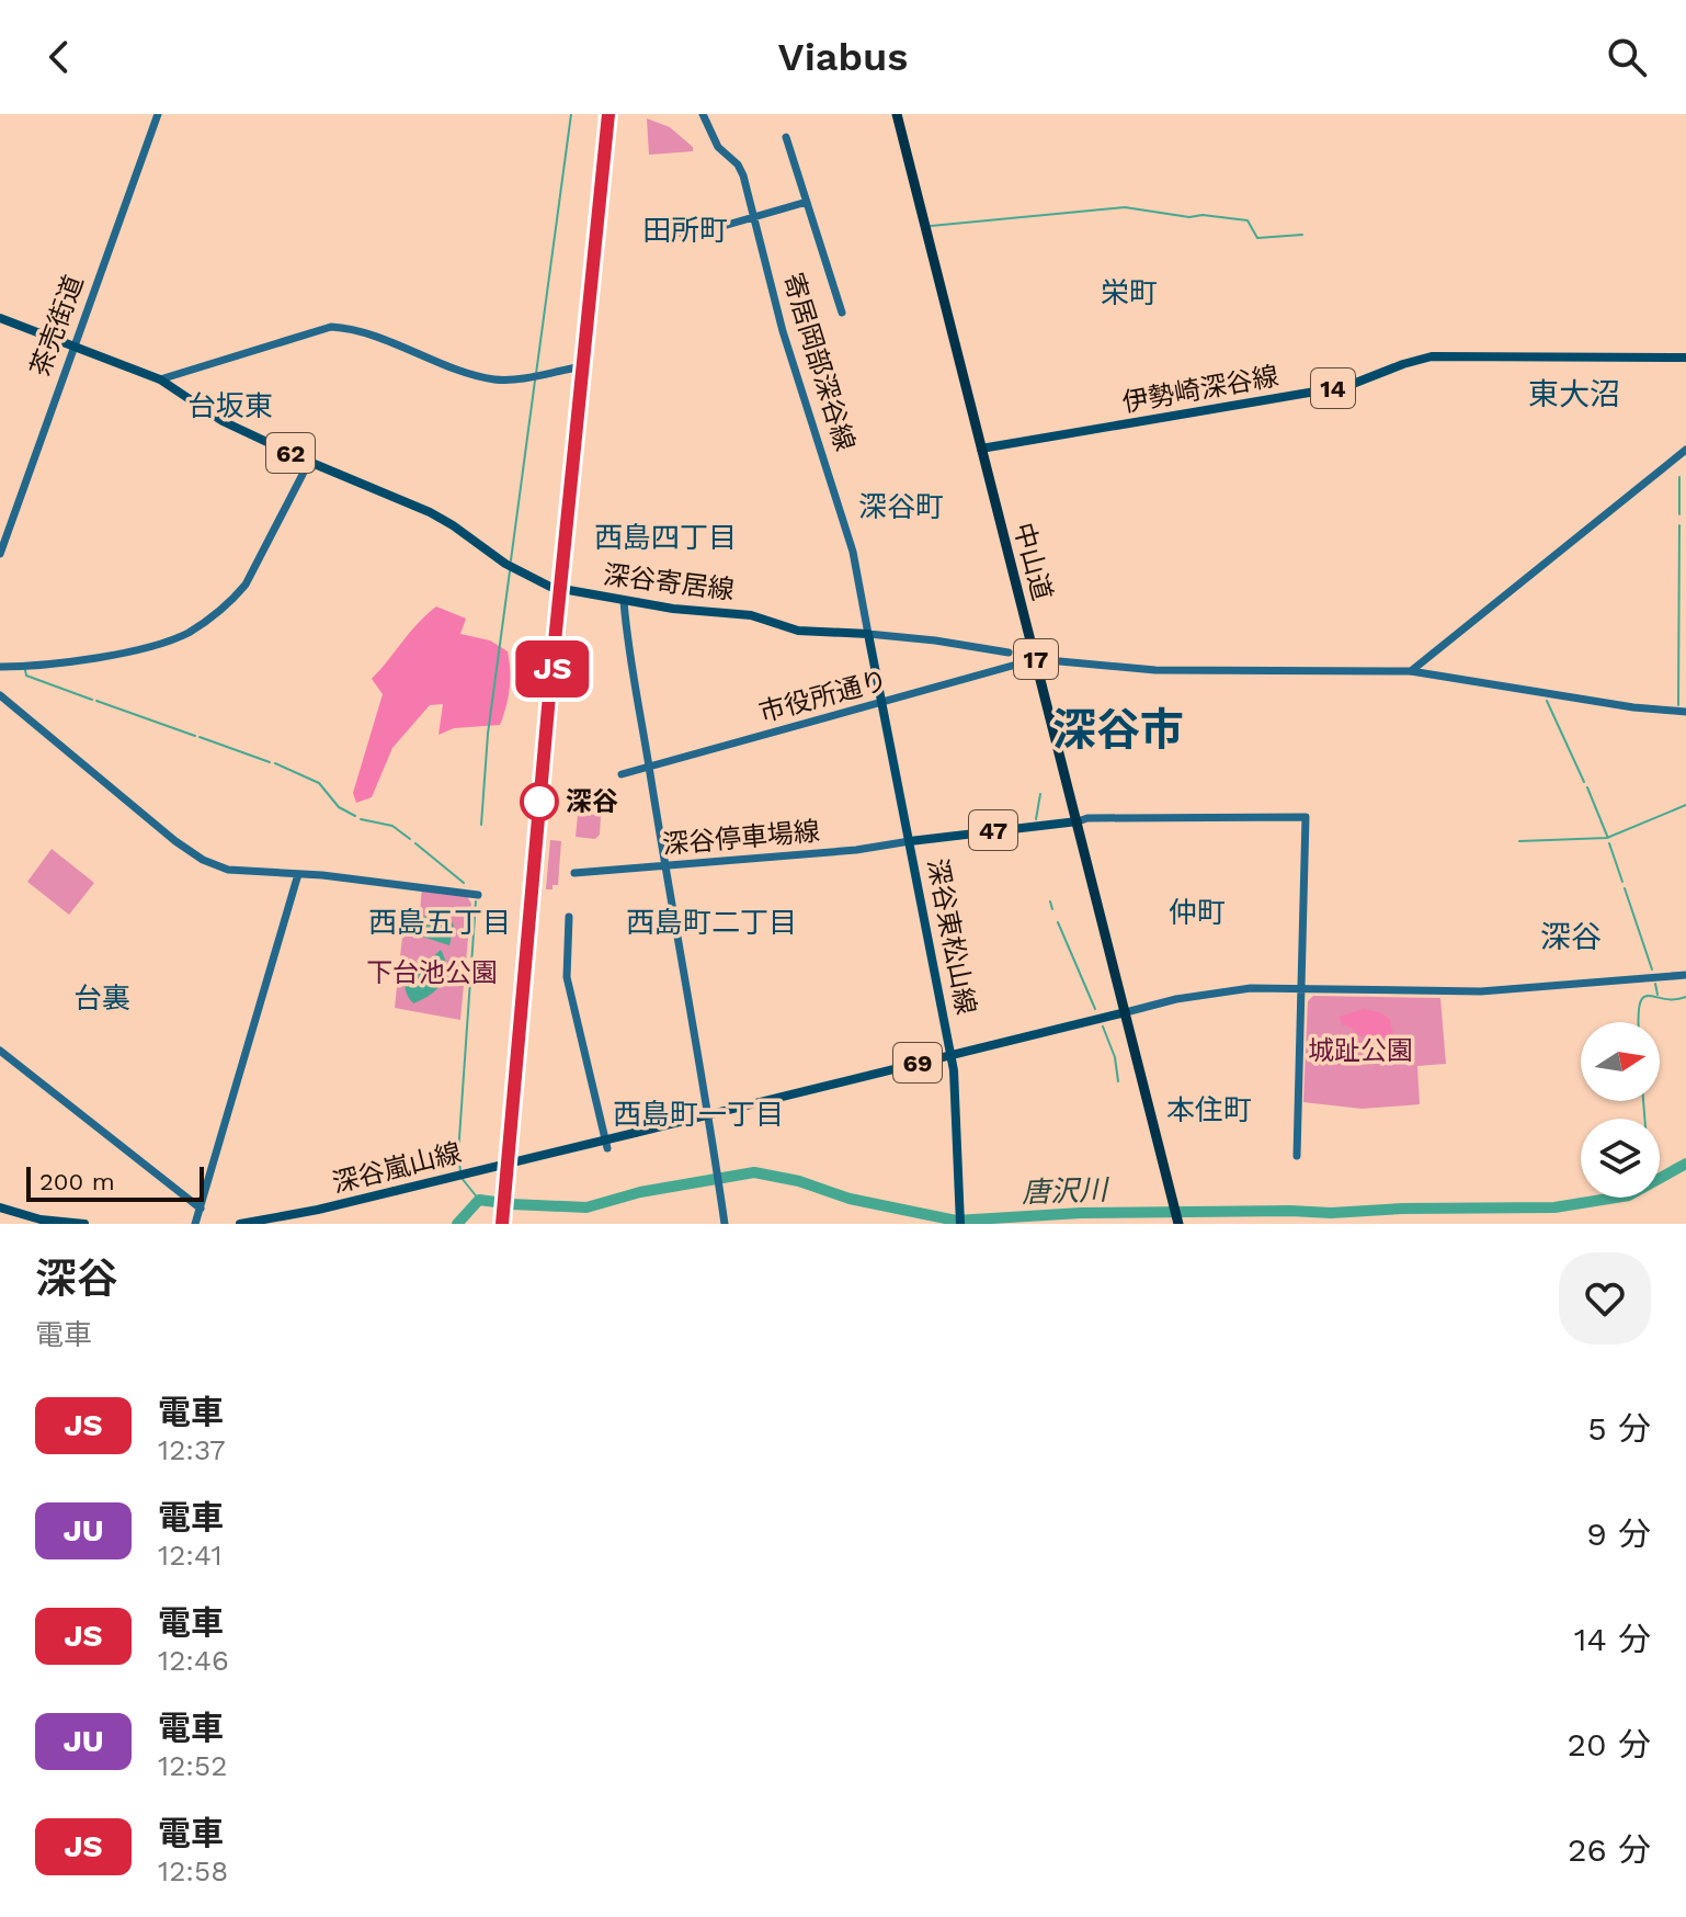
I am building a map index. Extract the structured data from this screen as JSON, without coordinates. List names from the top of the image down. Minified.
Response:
{"streets":{"highway":["中山道","17"],"main road":["14","伊勢崎深谷線","62","深谷寄居線","47","深谷東松山線","69","深谷嵐山線"],"street":["茶売街道","寄居岡部深谷線","市役所通り","深谷停車場線"]},"crossings":[["茶売街道","深谷寄居線"],["寄居岡部深谷線","深谷寄居線"],["伊勢崎深谷線","中山道"],["中山道","市役所通り"],["中山道","深谷東松山線"],["中山道","深谷嵐山線"],["深谷停車場線","深谷東松山線"],["深谷東松山線","深谷嵐山線"]],"districts":["田所町","栄町","東大沼","台坂東","深谷町","西島四丁目","深谷市","仲町","西島五丁目","西島町二丁目","深谷","台裏","本住町","西島町一丁目"],"water":["唐沢川"],"parks":["下台池公園","城趾公園"],"places":["深谷"],"scale_bar":"200 m","north":"right","page":{"header":"Viabus","on_map":"JS","scale":"200 m","heading":["深谷","電車"],"list":[{"mark":"JS","name":"電車","note":"12:37","value":"5 分"},{"mark":"JU","name":"電車","note":"12:41","value":"9 分"},{"mark":"JS","name":"電車","note":"12:46","value":"14 分"},{"mark":"JU","name":"電車","note":"12:52","value":"20 分"},{"mark":"JS","name":"電車","note":"12:58","value":"26 分"}]}}
